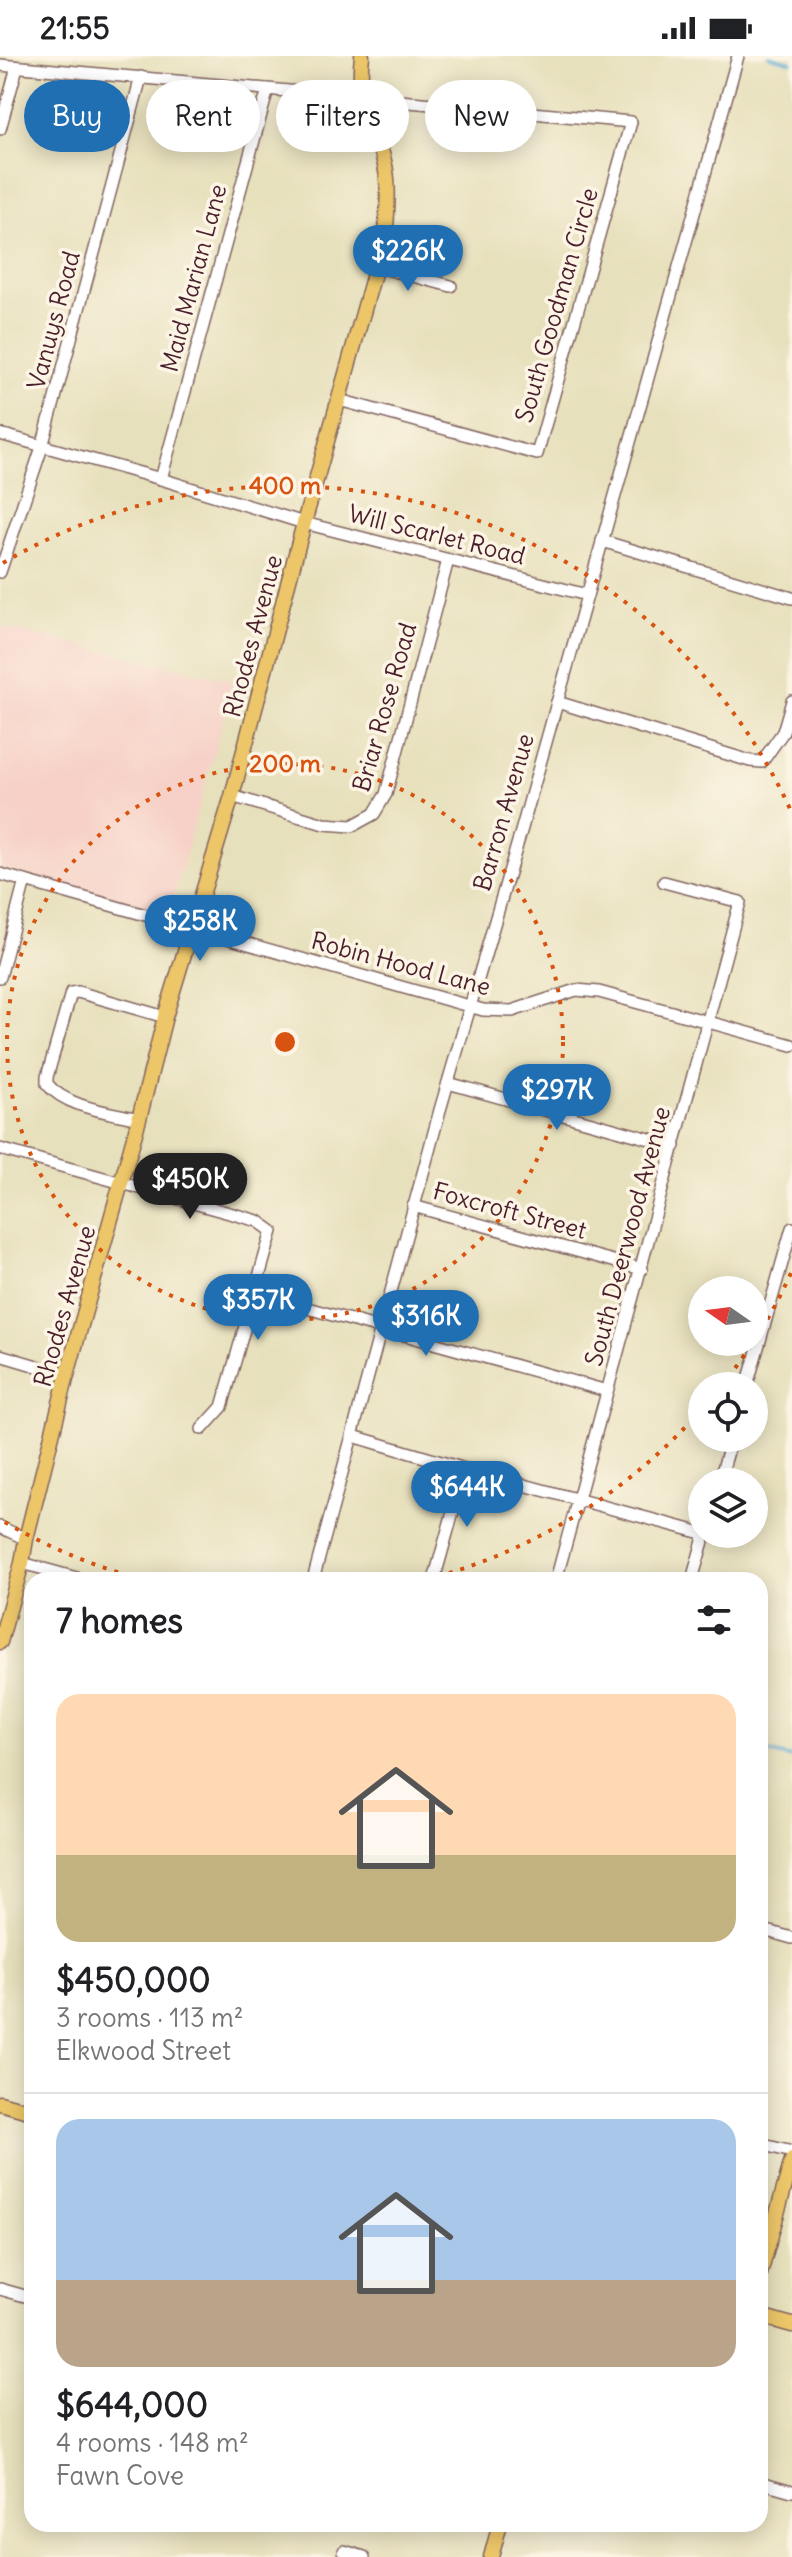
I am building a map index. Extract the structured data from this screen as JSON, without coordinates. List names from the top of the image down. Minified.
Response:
{"streets":{"main road":["Rhodes Avenue"],"street":["Maid Marian Lane","South Goodman Circle","Vanuys Road","Will Scarlet Road","Briar Rose Road","Barron Avenue","Robin Hood Lane","Foxcroft Street","South Deerwood Avenue"]},"crossings":[["Maid Marian Lane","Will Scarlet Road"],["South Goodman Circle","Rhodes Avenue"],["Vanuys Road","Will Scarlet Road"],["Will Scarlet Road","Rhodes Avenue"],["Will Scarlet Road","Briar Rose Road"],["Will Scarlet Road","Barron Avenue"],["Rhodes Avenue","Briar Rose Road"],["Rhodes Avenue","Robin Hood Lane"],["Barron Avenue","Robin Hood Lane"],["Barron Avenue","Foxcroft Street"],["Robin Hood Lane","South Deerwood Avenue"],["Foxcroft Street","South Deerwood Avenue"]],"north":"left","page":{"status":"21:55","chip":["Buy","Rent","Filters","New"],"price":["$226K","$258K","$297K","$450K","$357K","$316K","$644K"],"heading":"7 homes","list":[{"name":"$450,000","note":"3 rooms · 113 m² · Elkwood Street"},{"name":"$644,000","note":"4 rooms · 148 m² · Fawn Cove"}]},"rings":["400 m","200 m"]}
